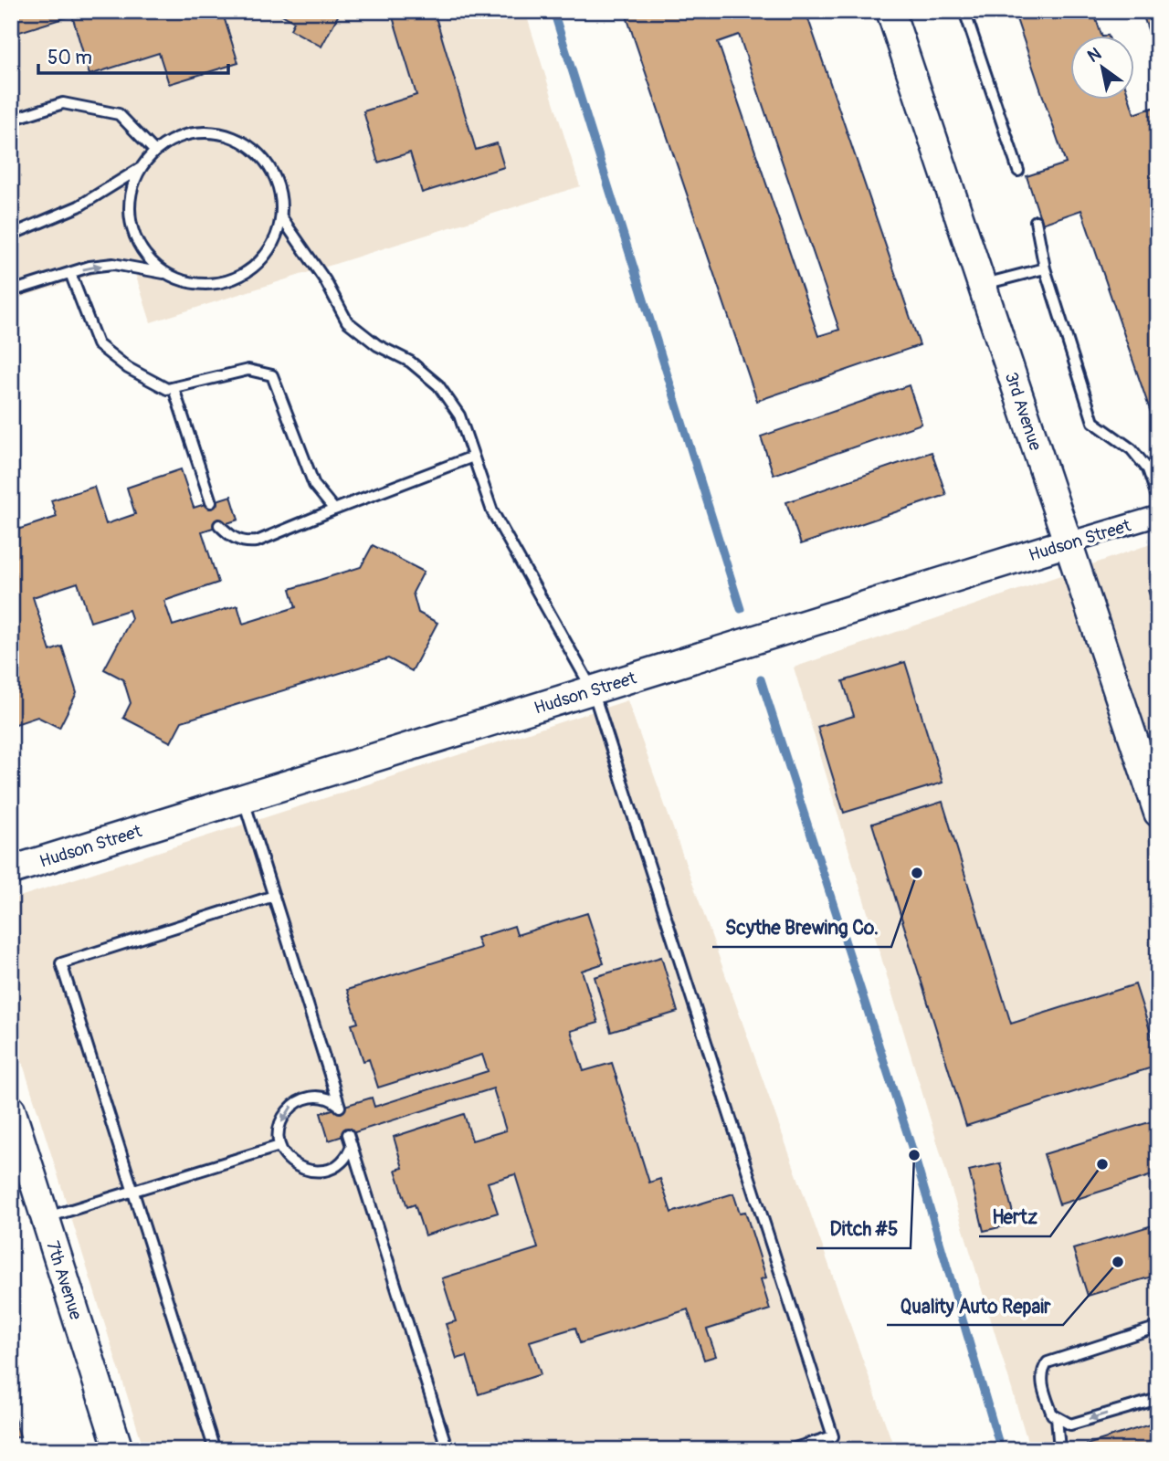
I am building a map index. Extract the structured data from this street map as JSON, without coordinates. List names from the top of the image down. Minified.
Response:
{"streets":{"street":["3rd Avenue","Hudson Street","7th Avenue"]},"crossings":[["3rd Avenue","Hudson Street"]],"places":["Scythe Brewing Co.","Ditch #5","Hertz","Quality Auto Repair"],"scale_bar":"50 m","north":"top left"}
